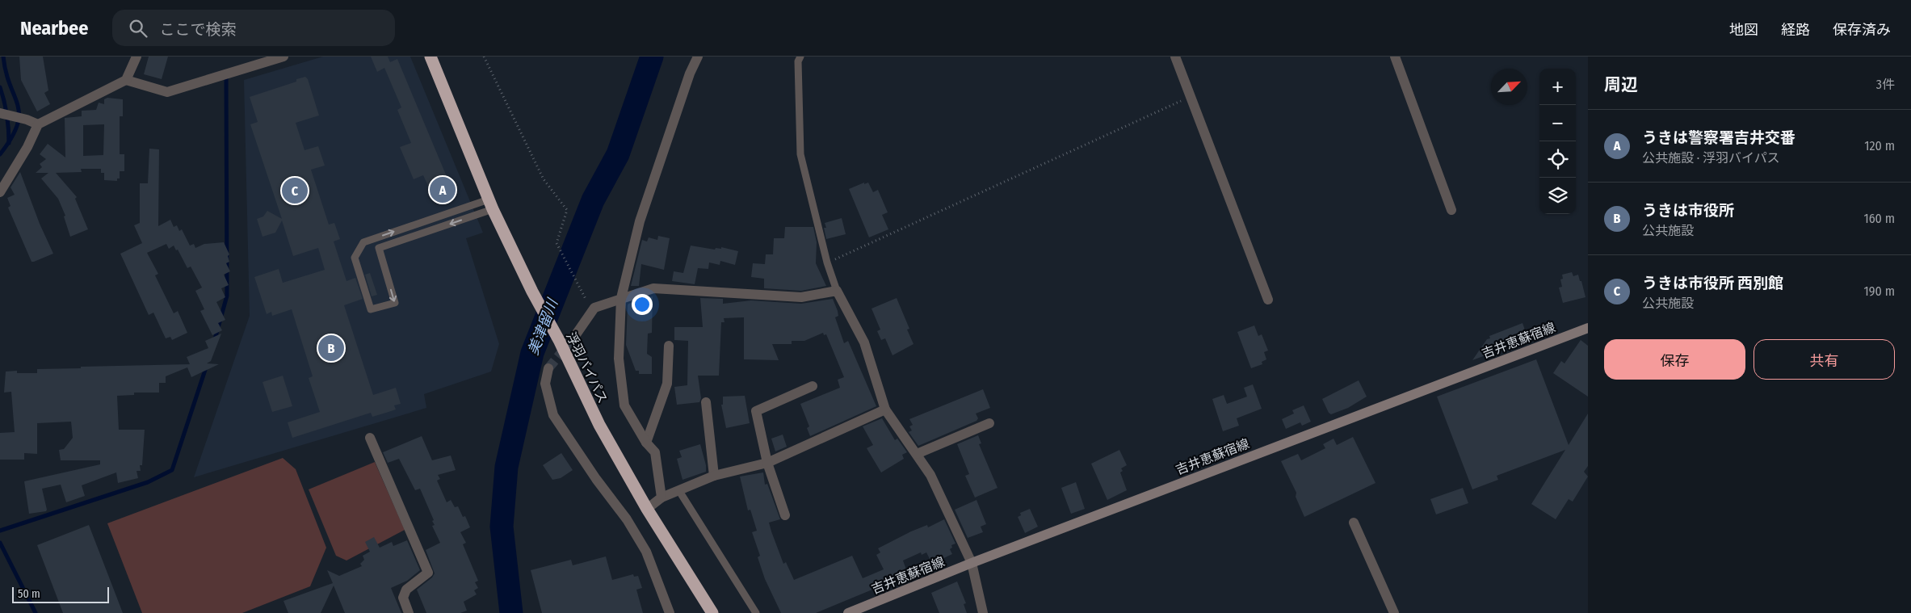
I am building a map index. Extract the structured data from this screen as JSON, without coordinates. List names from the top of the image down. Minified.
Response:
{"streets":{"highway":["浮羽バイパス"],"main road":["吉井恵蘇宿線"]},"water":["美津留川"],"scale_bar":"50 m","north":"top right","page":{"header":"Nearbee","search":"ここで検索","nav":["地図","経路","保存済み"],"heading":["周辺","3件"],"map_buttons":["+","−"],"list":[{"mark":"A","name":"うきは警察署吉井交番","note":"公共施設 · 浮羽バイパス","value":"120 m"},{"mark":"B","name":"うきは市役所","note":"公共施設","value":"160 m"},{"mark":"C","name":"うきは市役所 西別館","note":"公共施設","value":"190 m"}],"pins":["A","C","B"],"buttons":["保存","共有"],"scale":"50 m"}}
